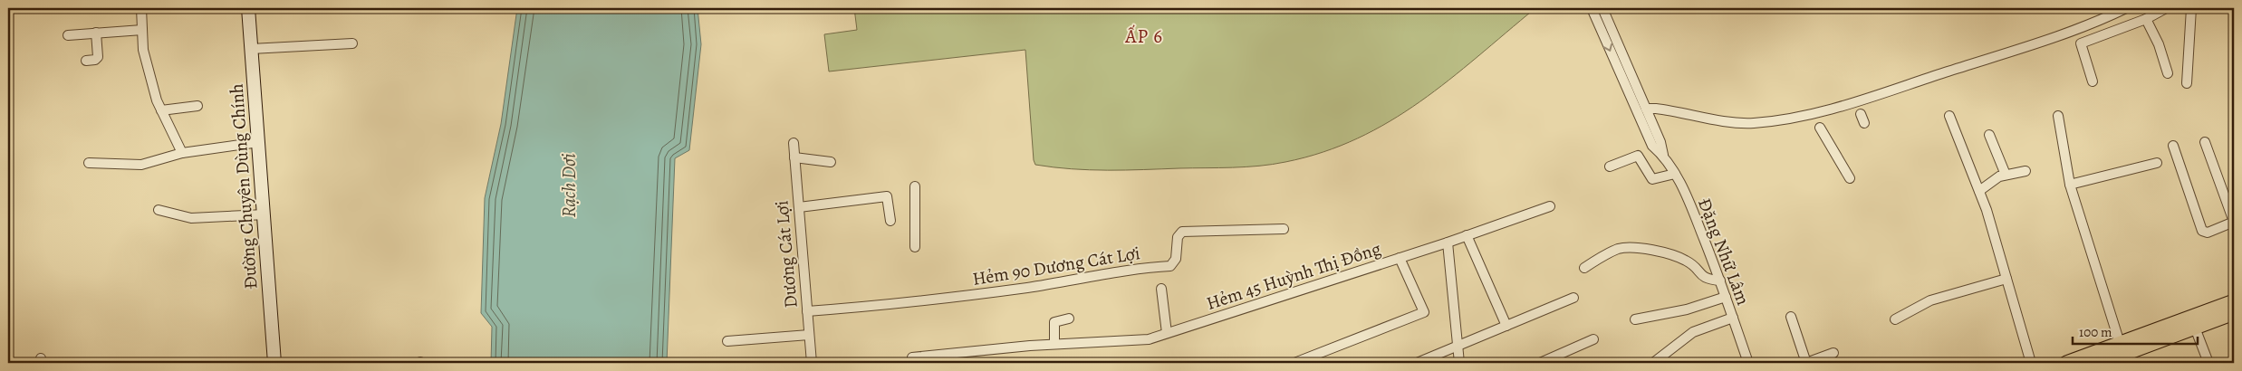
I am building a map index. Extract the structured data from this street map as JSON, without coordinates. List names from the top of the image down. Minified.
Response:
{"streets":{"street":["Đường Chuyên Dùng Chính","Đặng Nhữ Lâm","Dương Cát Lợi","Hẻm 90 Dương Cát Lợi","Hẻm 45 Huỳnh Thị Đồng"]},"crossings":[["Dương Cát Lợi","Hẻm 90 Dương Cát Lợi"]],"districts":["ẤP 6"],"water":["Rạch Dơi"],"scale_bar":"100 m"}
